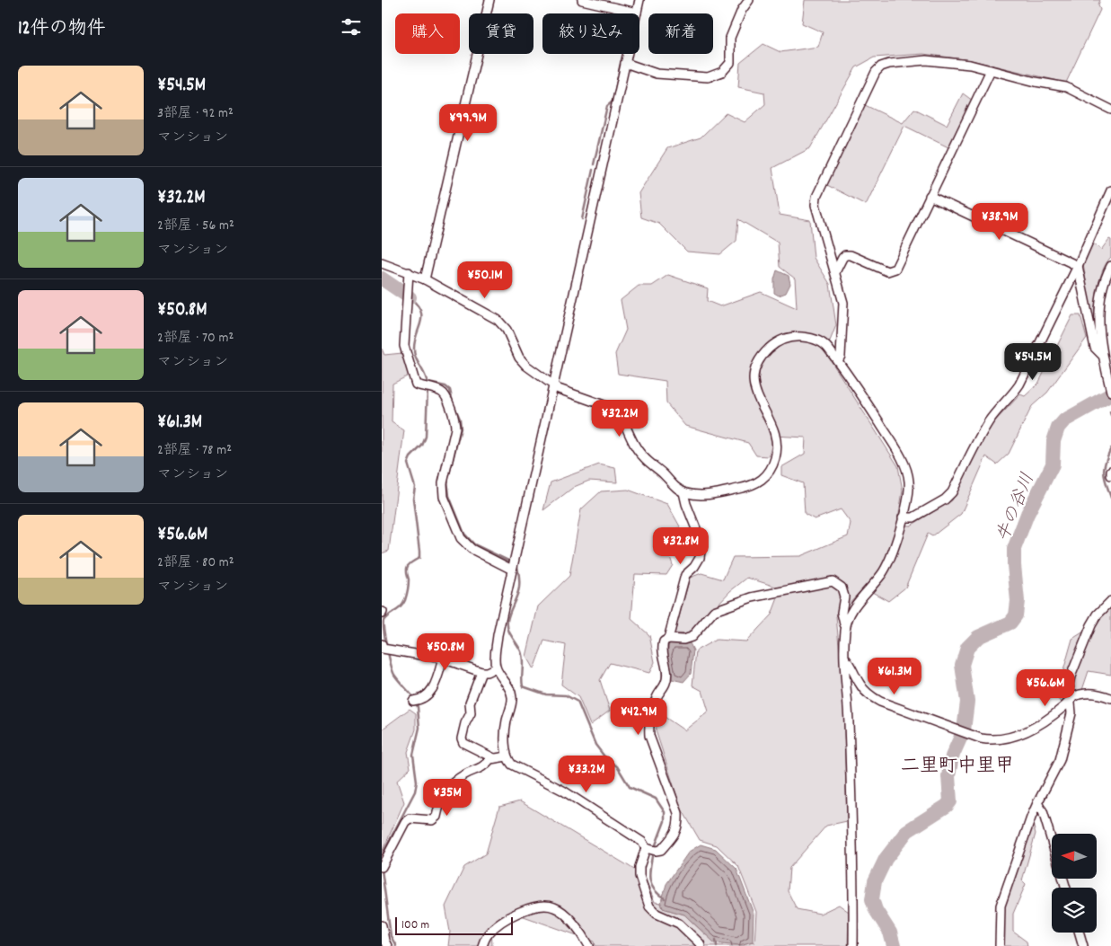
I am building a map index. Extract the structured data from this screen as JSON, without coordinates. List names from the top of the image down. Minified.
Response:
{"districts":["二里町中里甲"],"water":["牛の谷川"],"scale_bar":"100 m","north":"left","page":{"heading":"12件の物件","chip":["購入","賃貸","絞り込み","新着"],"list":[{"name":"¥54.5M","note":"3部屋 · 92 m² · マンション"},{"name":"¥32.2M","note":"2部屋 · 56 m² · マンション"},{"name":"¥50.8M","note":"2部屋 · 70 m² · マンション"},{"name":"¥61.3M","note":"2部屋 · 78 m² · マンション"},{"name":"¥56.6M","note":"2部屋 · 80 m² · マンション"}],"price":["¥99.9M","¥38.9M","¥50.1M","¥54.5M","¥32.2M","¥32.8M","¥50.8M","¥61.3M","¥56.6M","¥42.9M","¥33.2M","¥35M"],"scale":"100 m"}}
